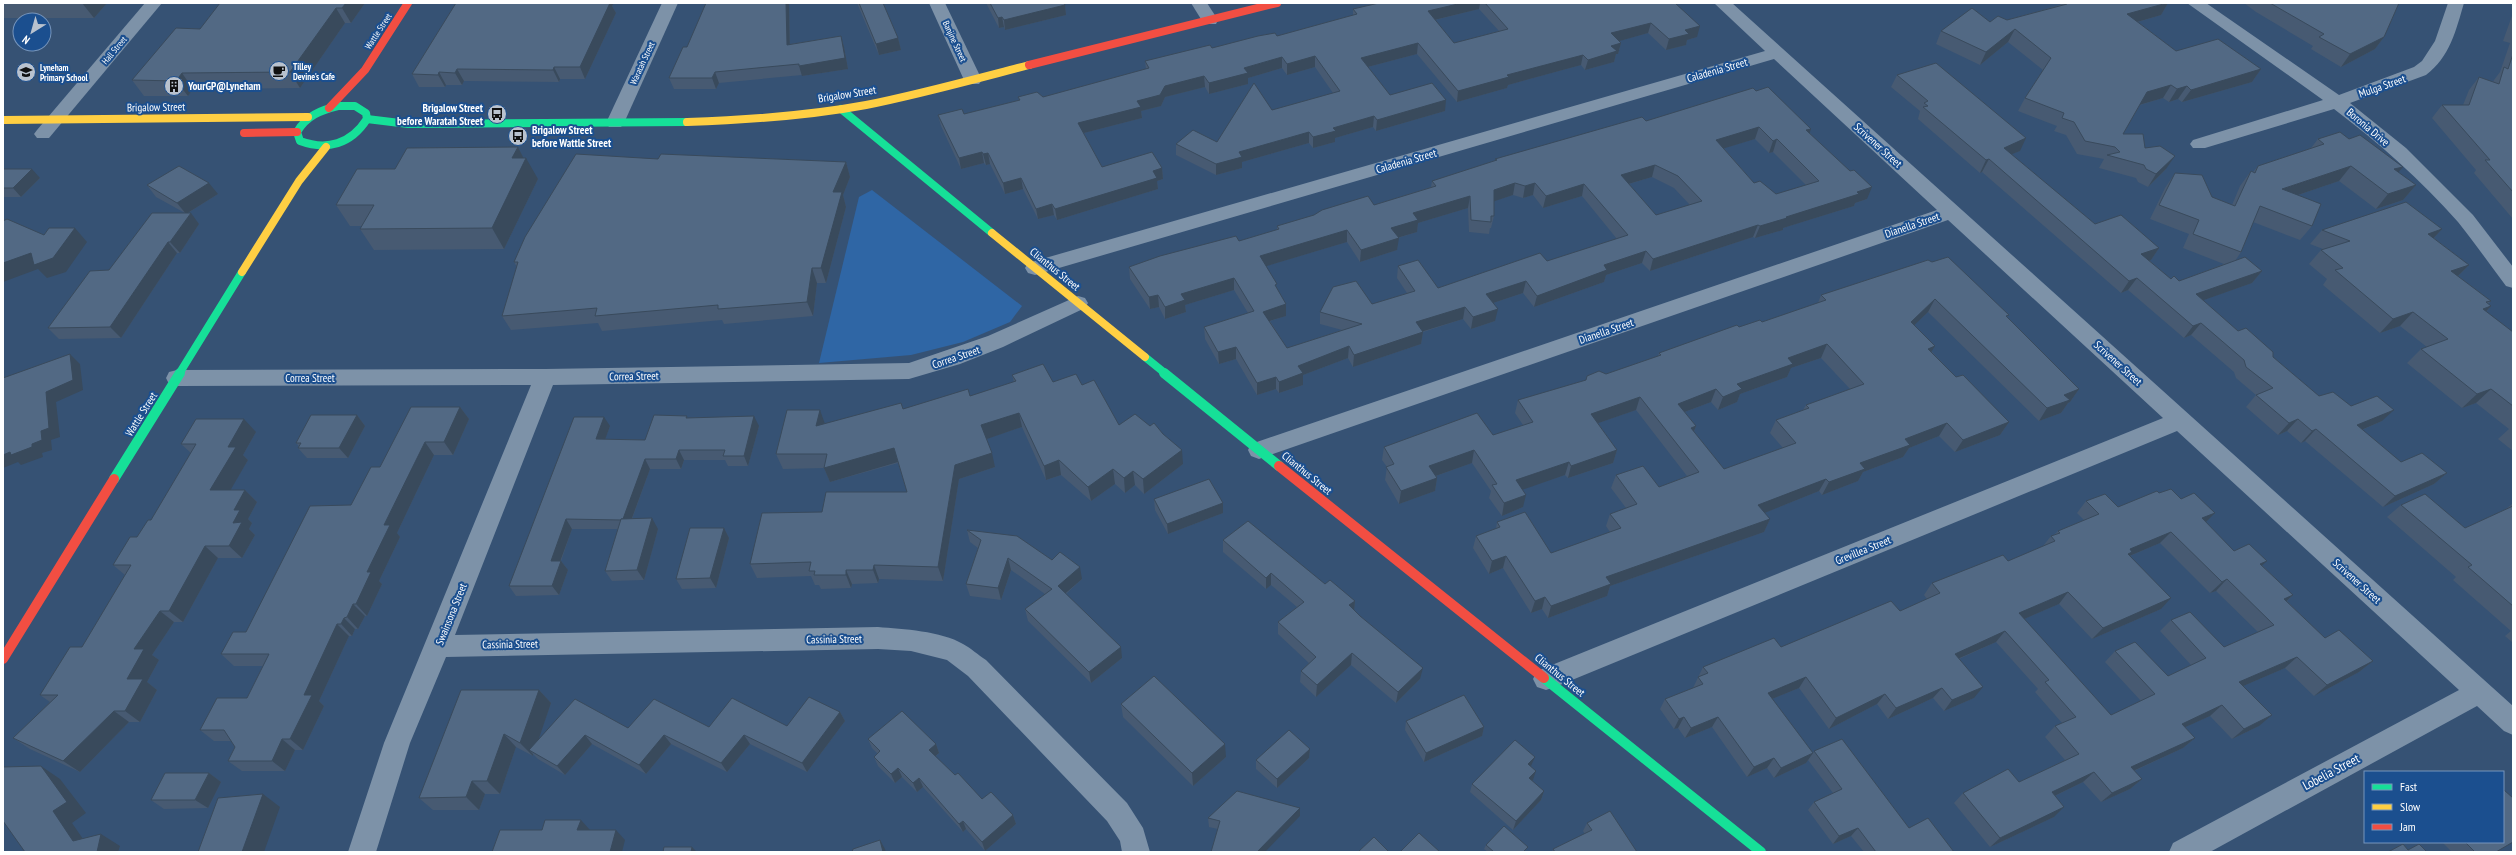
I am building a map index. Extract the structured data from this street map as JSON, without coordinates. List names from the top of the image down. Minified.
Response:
{"streets":{"street":["Wattle Street","Banjine Street","Hall Street","Waratah Street","Caladenia Street","Mulga Street","Brigalow Street","Boronia Drive","Scrivener Street","Dianella Street","Clianthus Street","Correa Street","Grevillea Street","Swainsona Street","Cassinia Street","Lobelia Street"]},"crossings":[["Wattle Street","Correa Street"],["Banjine Street","Brigalow Street"],["Hall Street","Brigalow Street"],["Waratah Street","Brigalow Street"],["Caladenia Street","Scrivener Street"],["Caladenia Street","Clianthus Street"],["Mulga Street","Boronia Drive"],["Brigalow Street","Clianthus Street"],["Scrivener Street","Dianella Street"],["Scrivener Street","Grevillea Street"],["Scrivener Street","Lobelia Street"],["Dianella Street","Clianthus Street"],["Clianthus Street","Correa Street"],["Clianthus Street","Grevillea Street"],["Correa Street","Swainsona Street"],["Swainsona Street","Cassinia Street"]],"places":{"cafe":["Tilley Devine's Cafe"],"school or university":["Lyneham Primary School"],"building":["YourGP@Lyneham"],"bus stop":["Brigalow Street before Waratah Street","Brigalow Street before Wattle Street"]},"legend":["Fast","Slow","Jam"],"north":"bottom left"}
